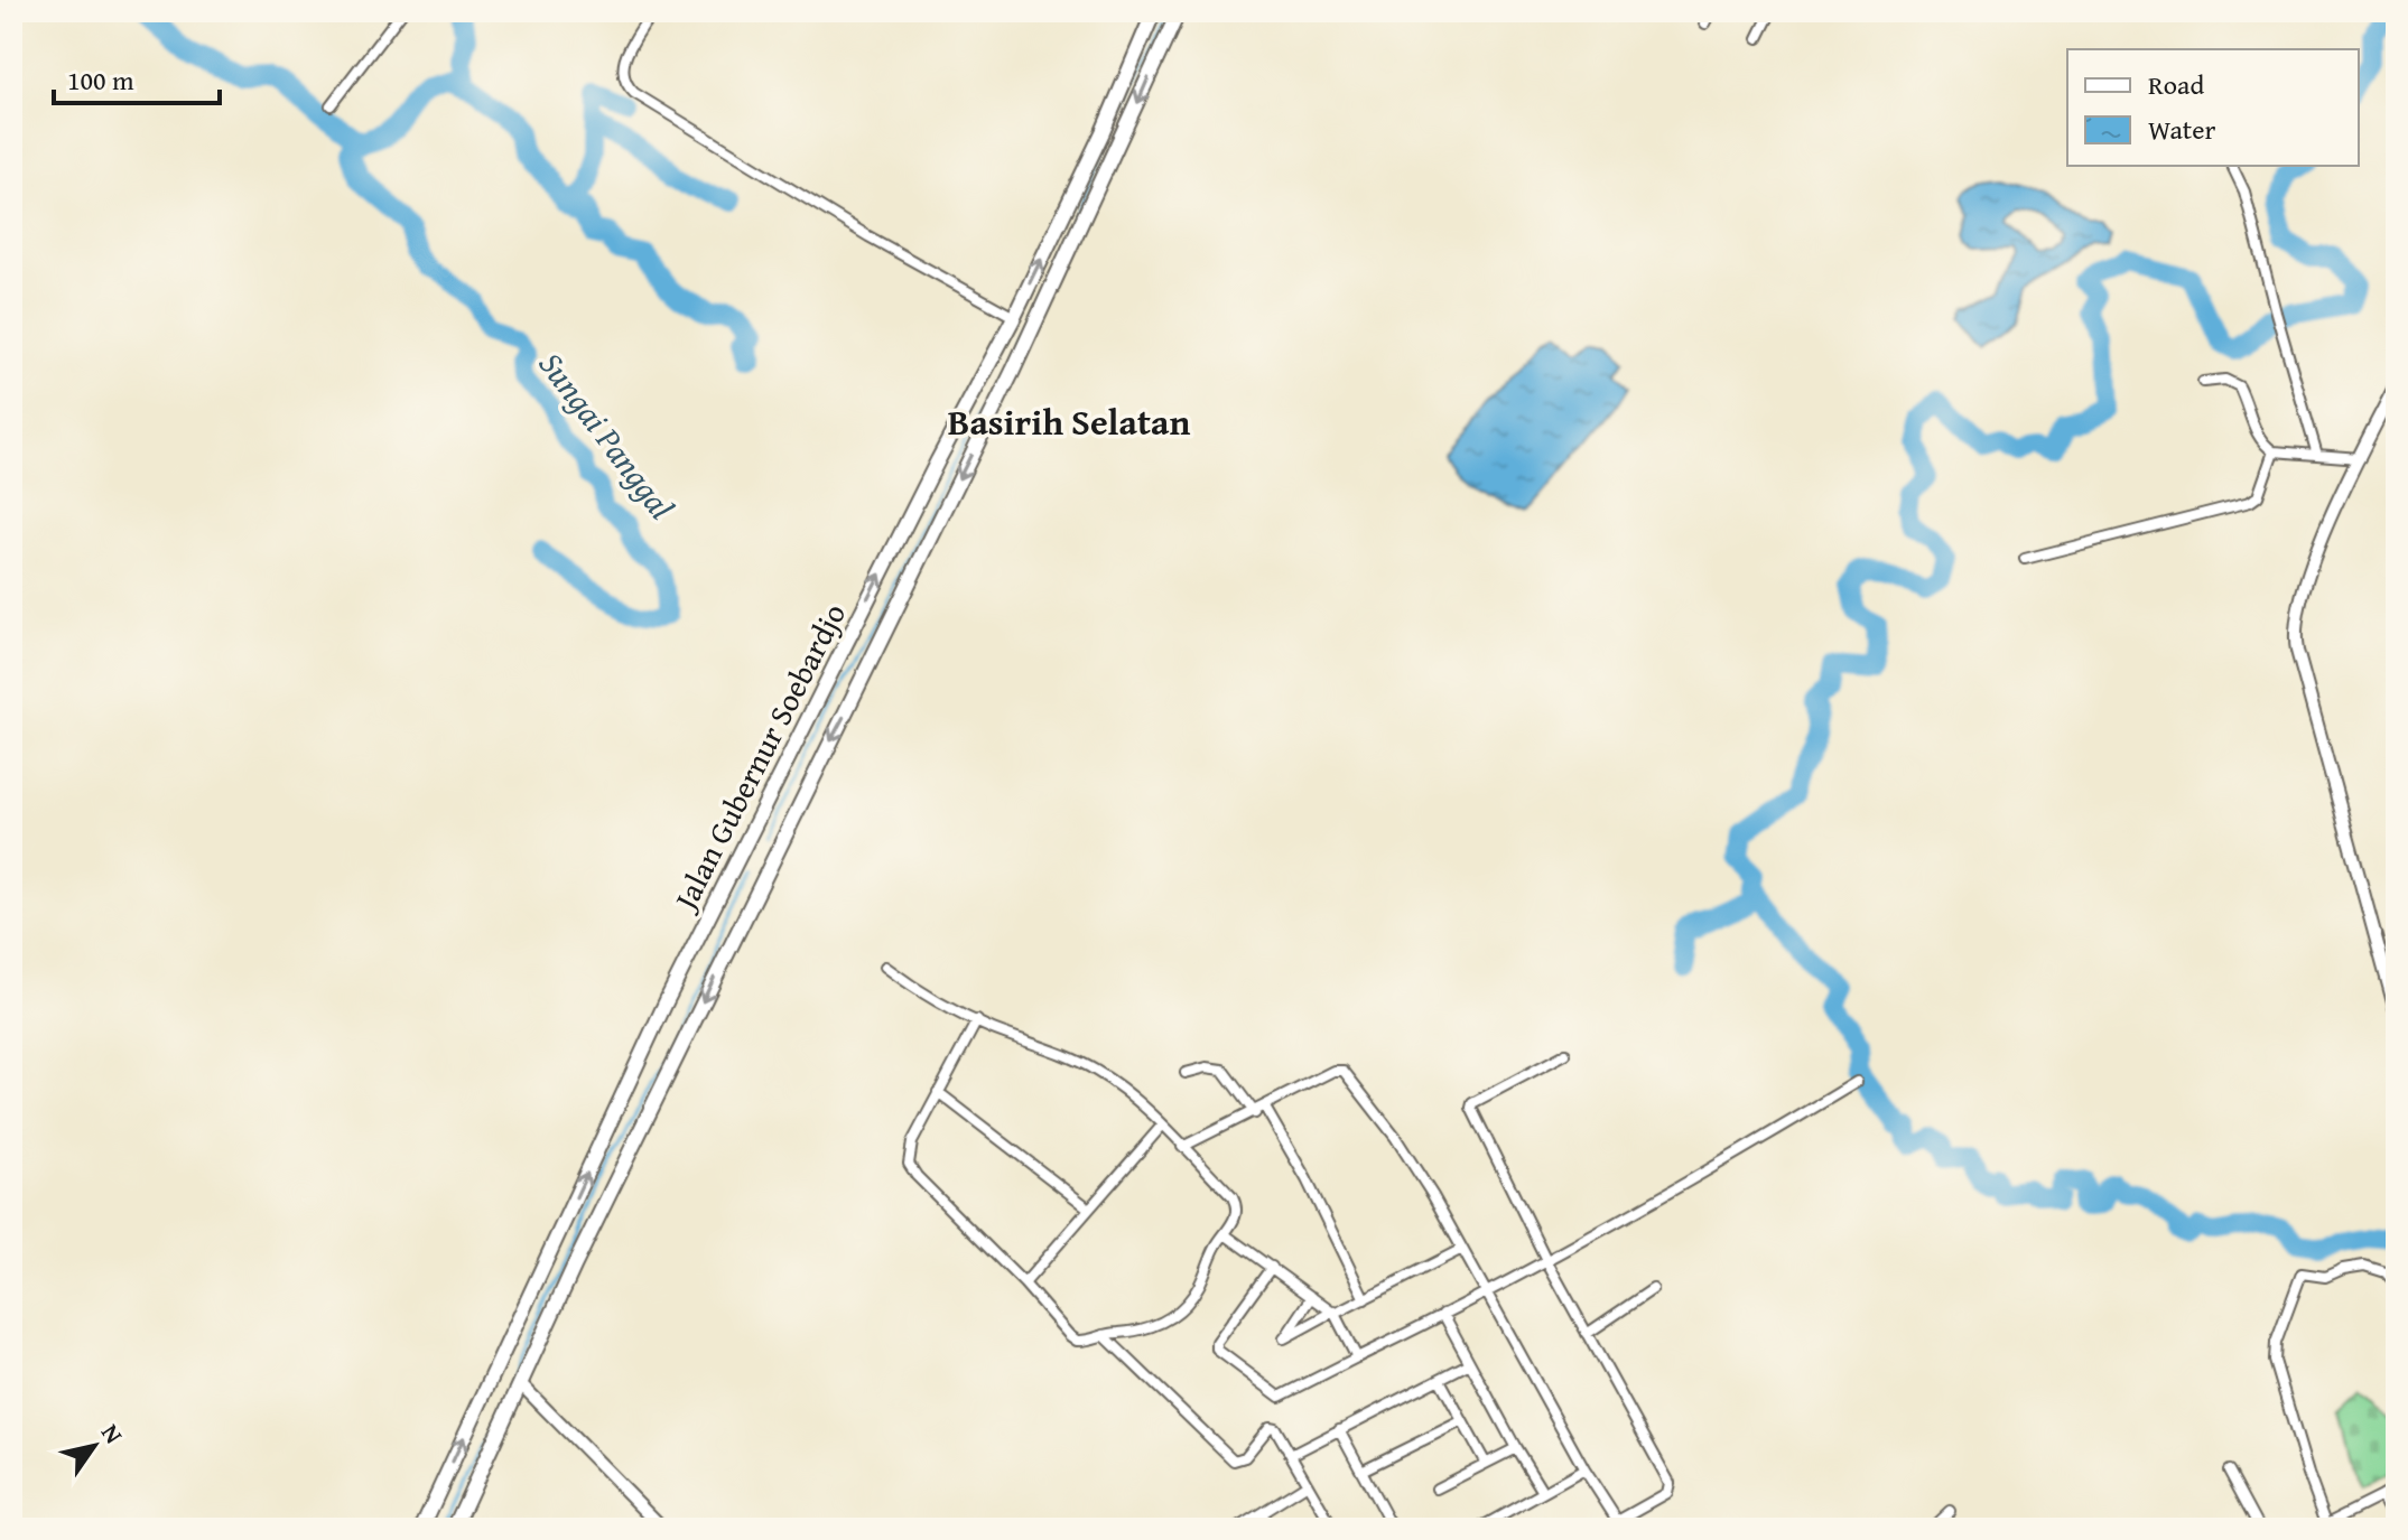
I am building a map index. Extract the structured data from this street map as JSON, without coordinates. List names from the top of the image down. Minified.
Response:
{"streets":{"highway":["Jalan Gubernur Soebardjo"]},"districts":["Basirih Selatan"],"water":["Sungai Panggal"],"legend":["Road","Water"],"scale_bar":"100 m","north":"top right"}
